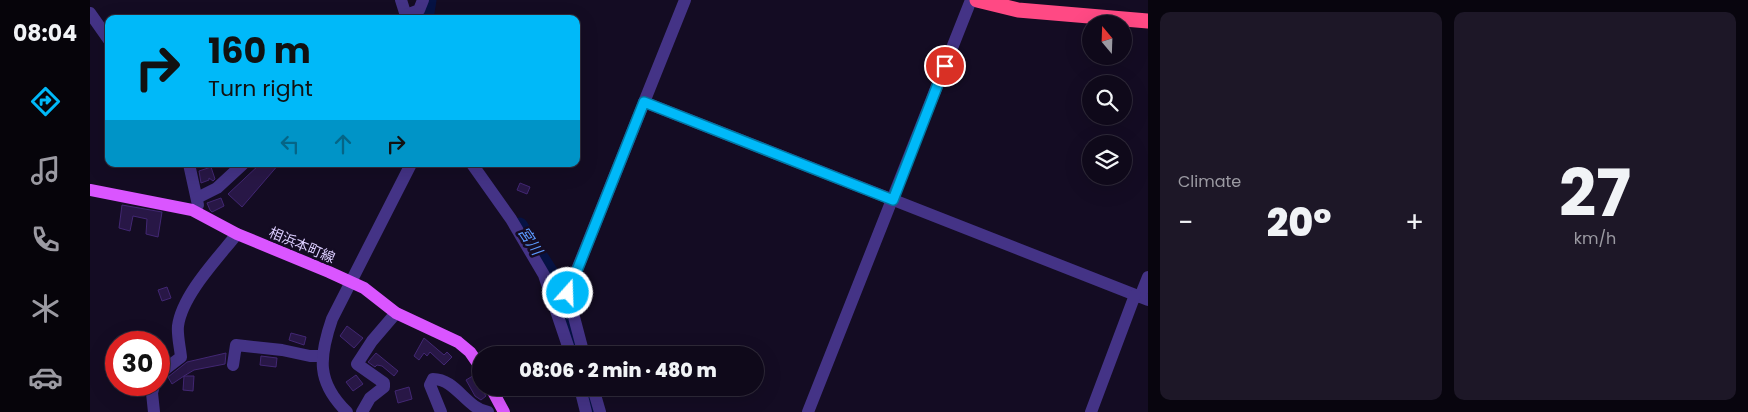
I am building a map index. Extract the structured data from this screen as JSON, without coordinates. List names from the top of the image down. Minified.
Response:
{"streets":{"main road":["相浜本町線"]},"water":["宮川"],"north":"top","page":{"tabs":"08:04","tile":["Climate",["27","km/h"]],"turn":["160 m","Turn right"],"heat":["−","20°","+"],"limit":"30","trip":"08:06 · 2 min · 480 m"}}
